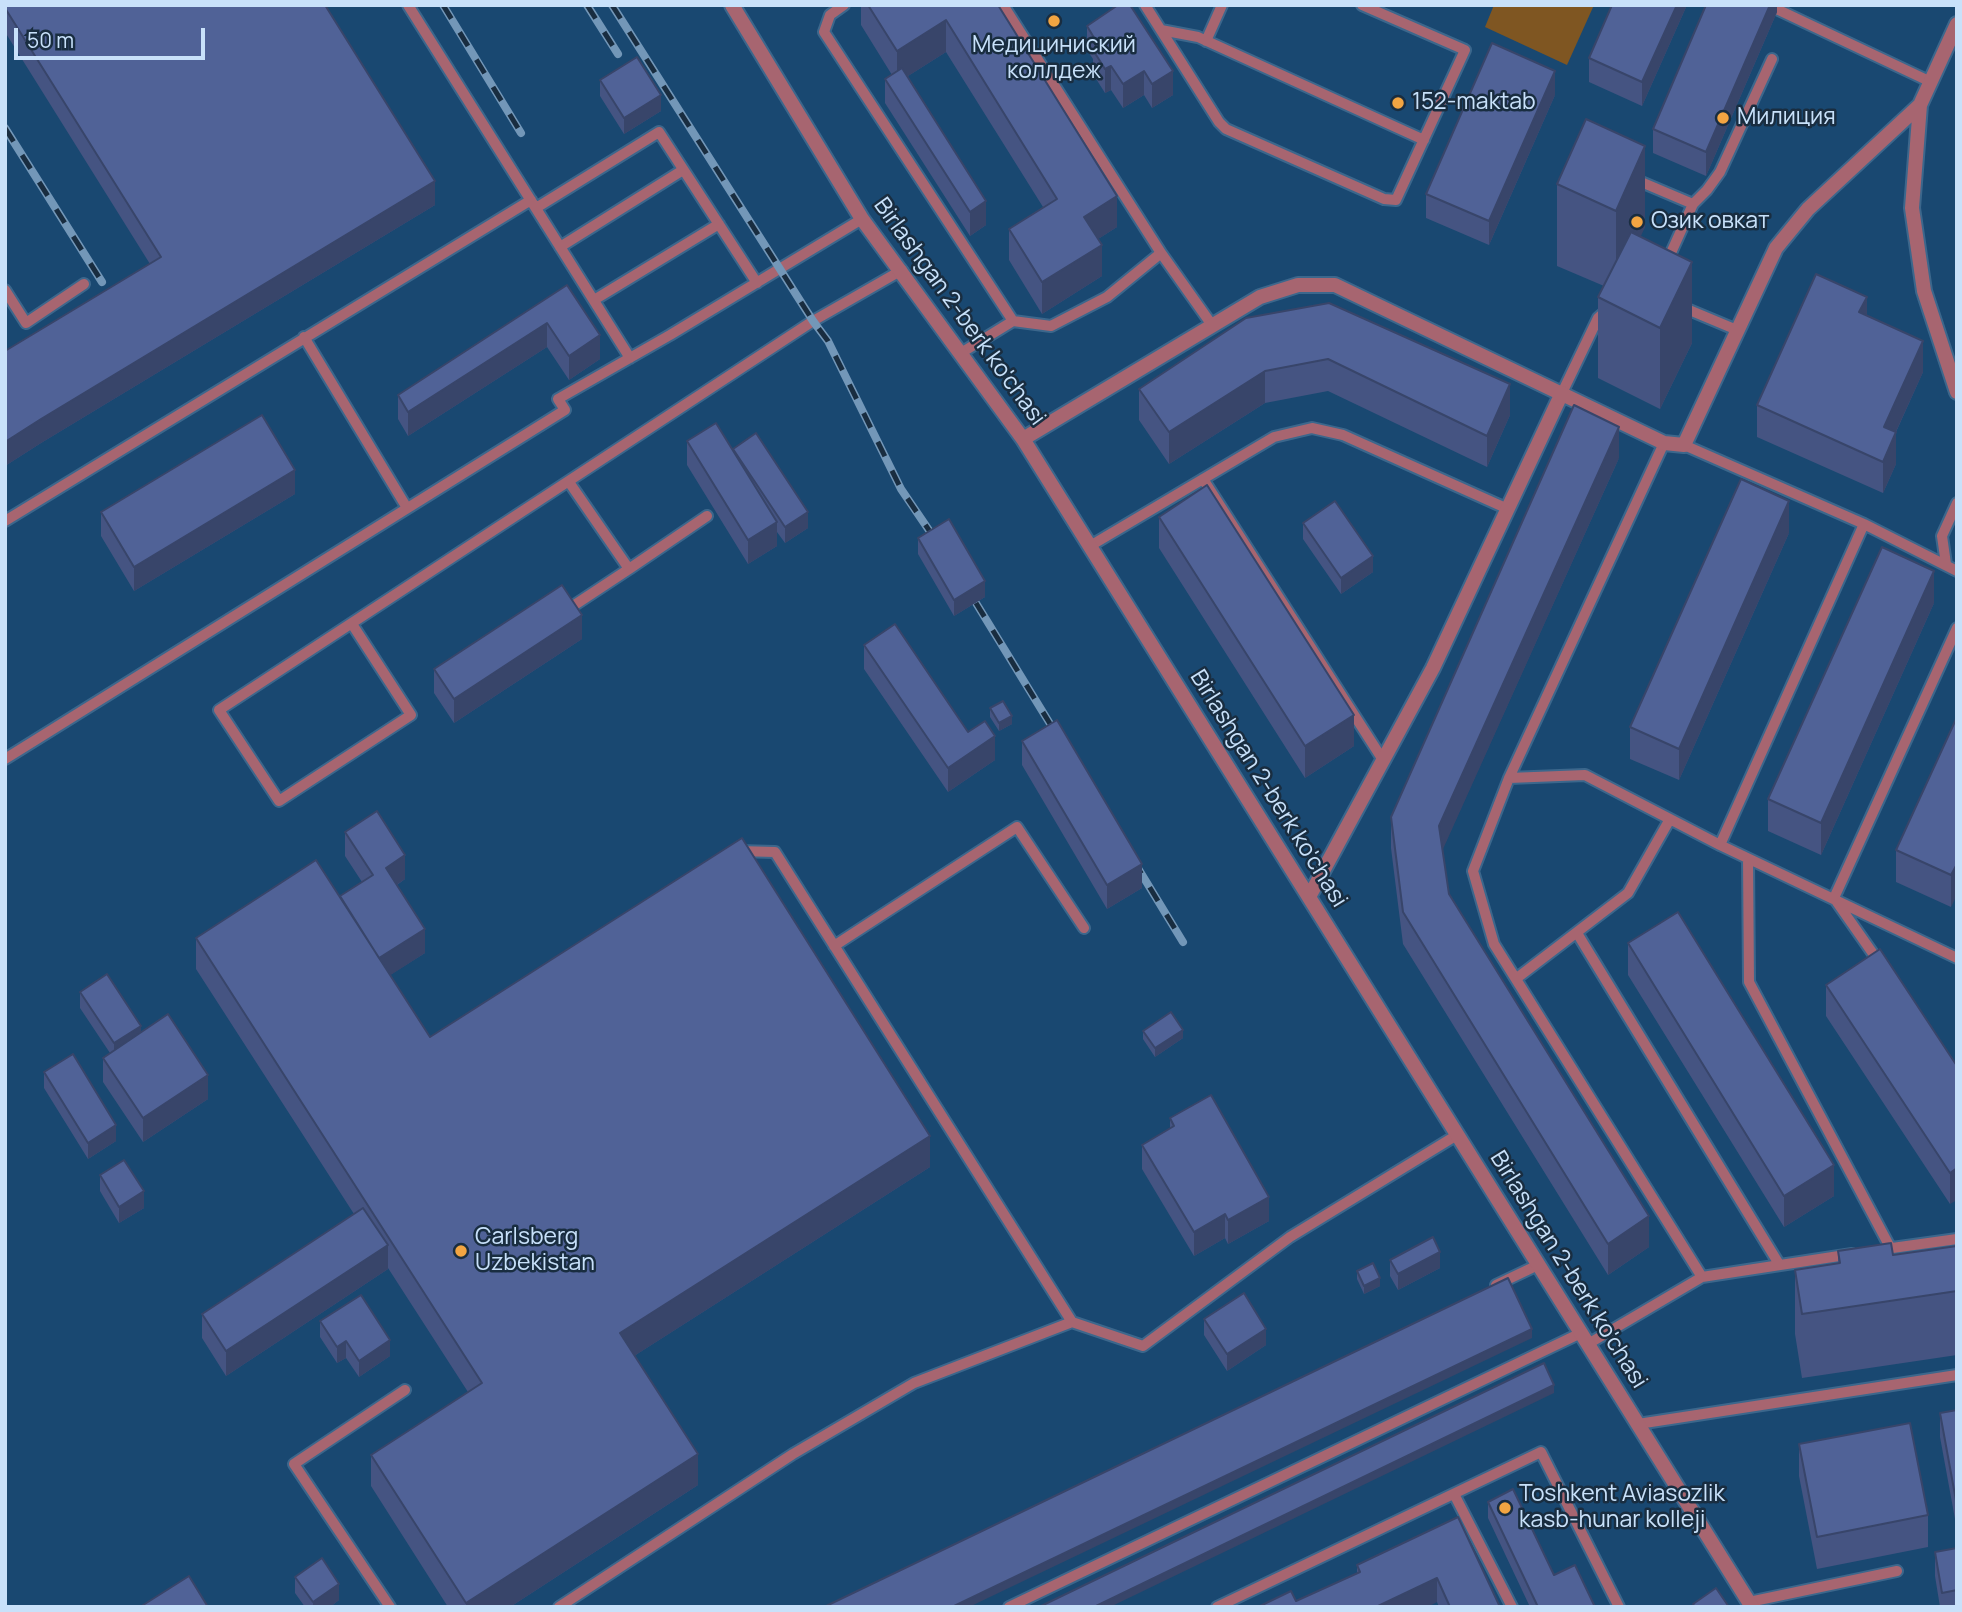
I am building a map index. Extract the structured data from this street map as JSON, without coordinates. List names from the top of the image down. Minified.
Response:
{"streets":{"street":["Birlashgan 2-berk ko'chasi"]},"places":["Медициниский коллдеж","152-maktab","Милиция","Озик овкат","Carlsberg Uzbekistan","Toshkent Aviasozlik kasb-hunar kolleji"],"scale_bar":"50 m"}
